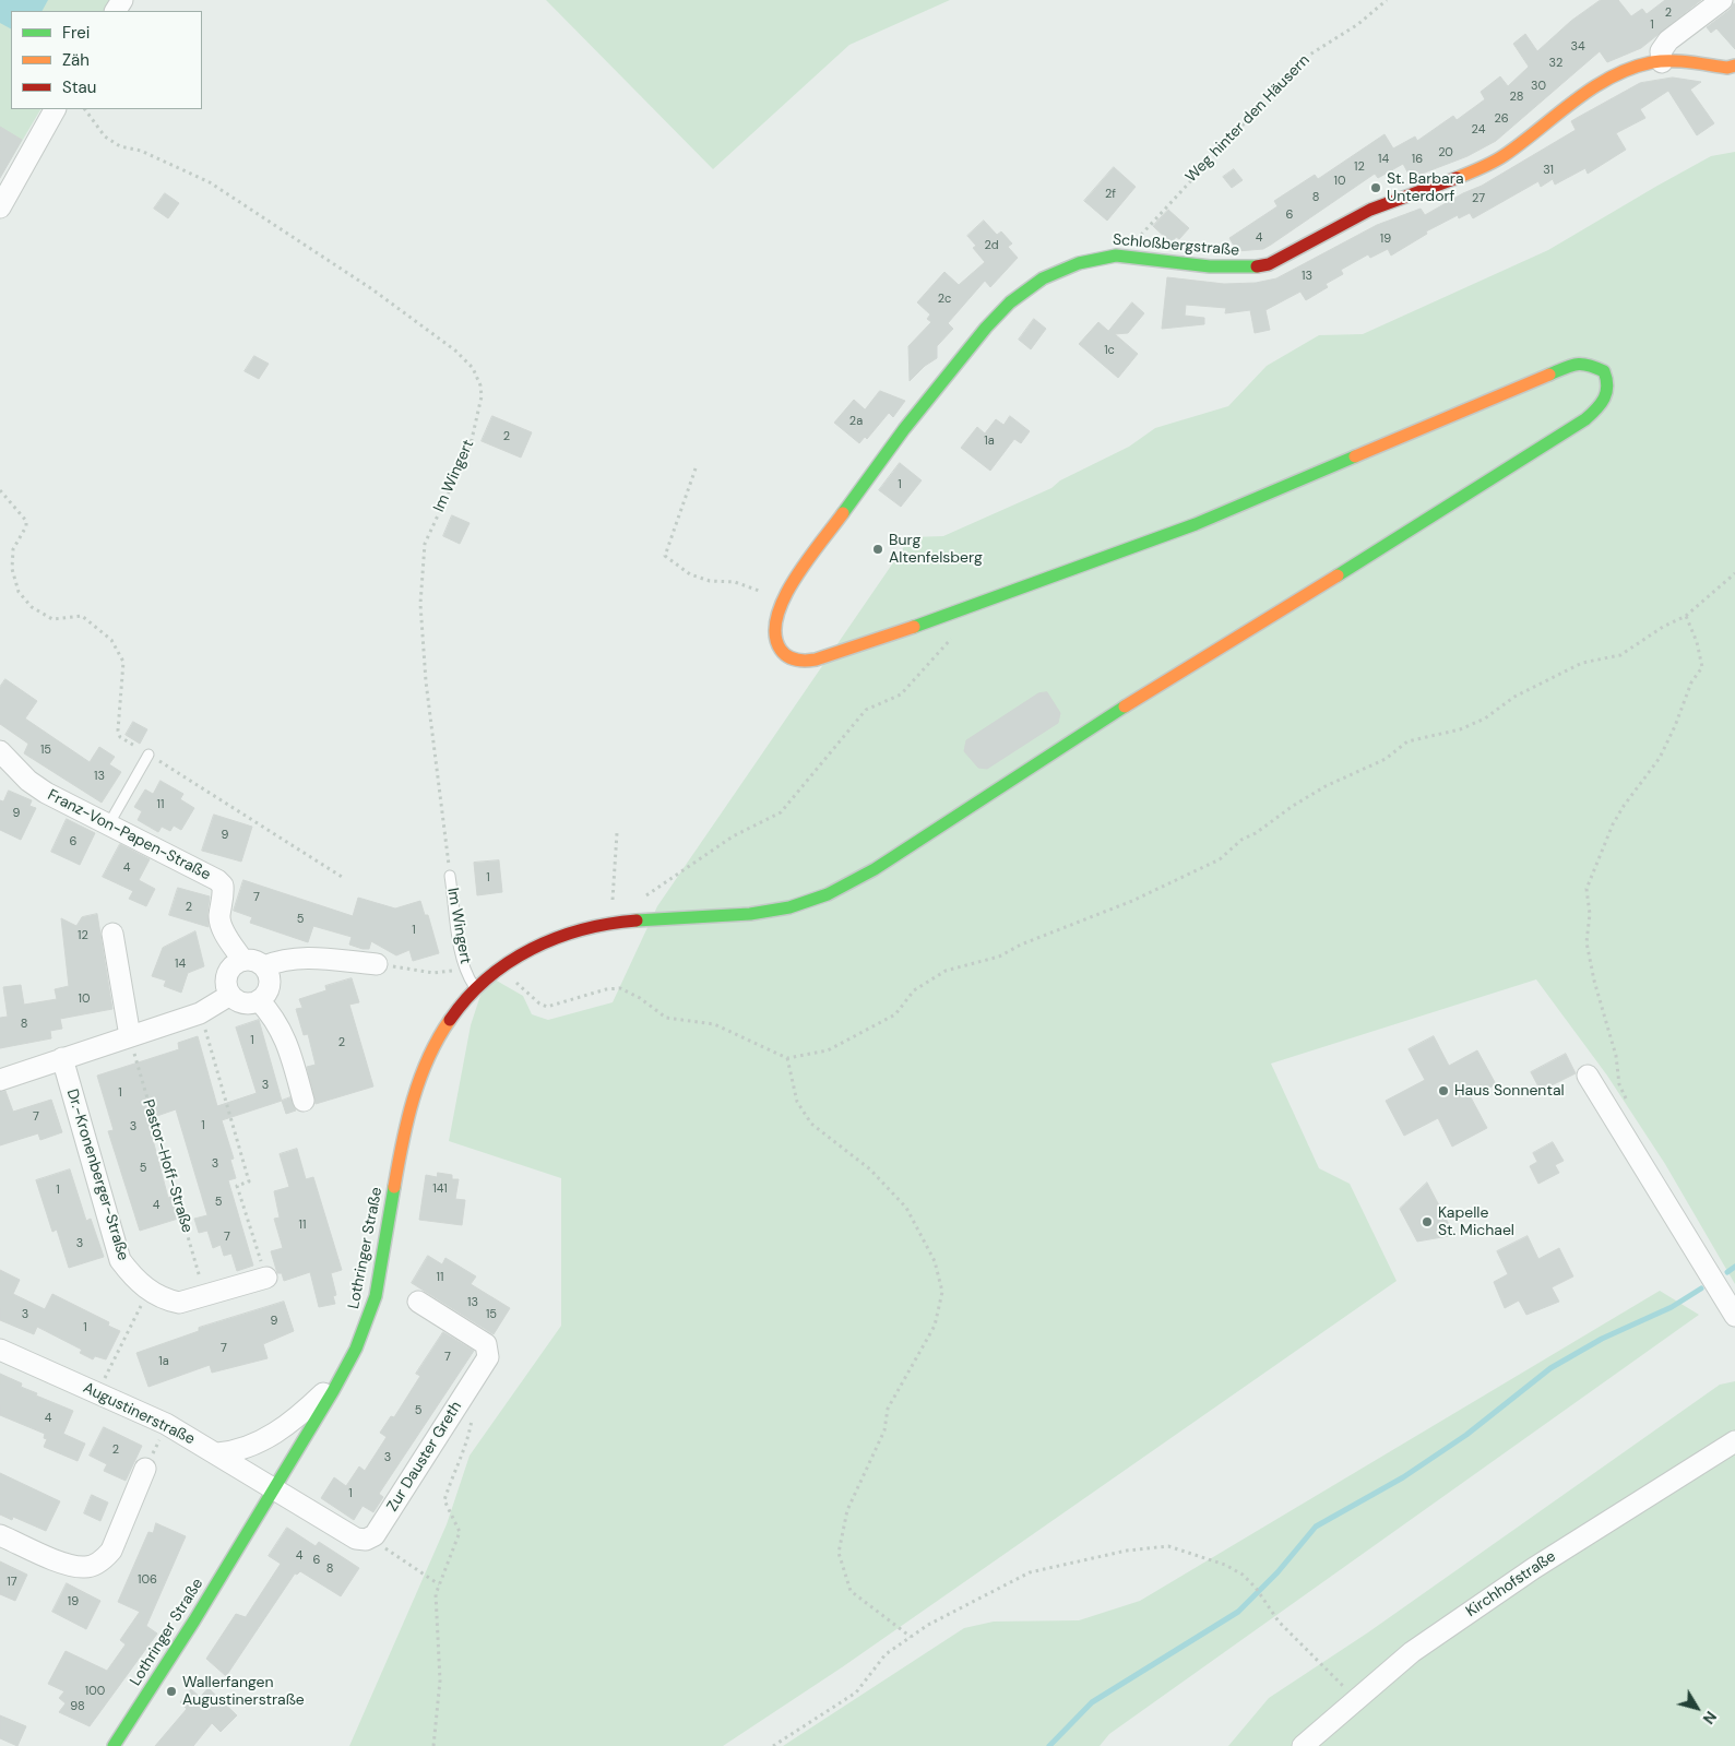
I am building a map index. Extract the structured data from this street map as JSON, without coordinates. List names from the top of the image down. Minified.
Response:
{"streets":{"street":["Schloßbergstraße","Franz-Von-Papen-Straße","Dr.-Kronenberger-Straße","Lothringer Straße","Augustinerstraße","Zur Dauster Greth","Kirchhofstraße"],"lane":["Im Wingert"],"path":["Weg hinter den Häusern","Pastor-Hoff-Straße"]},"crossings":[["Weg hinter den Häusern","Schloßbergstraße"],["Schloßbergstraße","Lothringer Straße"],["Im Wingert","Lothringer Straße"],["Pastor-Hoff-Straße","Dr.-Kronenberger-Straße"],["Lothringer Straße","Augustinerstraße"]],"places":["St. Barbara Unterdorf","Burg Altenfelsberg","Haus Sonnental","Kapelle St. Michael","Wallerfangen Augustinerstraße"],"house_numbers":["2","1","34","32","30","28","26","24","20","14","16","12","31","10","2f","8","27","6","4","19","2d","13","2c","1c","2a","2","1a","1","15","13","11","9","9","6","4","1","7","2","5","1","12","14","10","8","1","2","3","1","7","1","3","3","5","141","1","5","4","11","7","3","11","13","3","15","9","1","7","7","1a","5","4","2","3","1","4","6","8","106","17","19","100","98"],"legend":["Frei","Zäh","Stau"],"north":"bottom right"}
